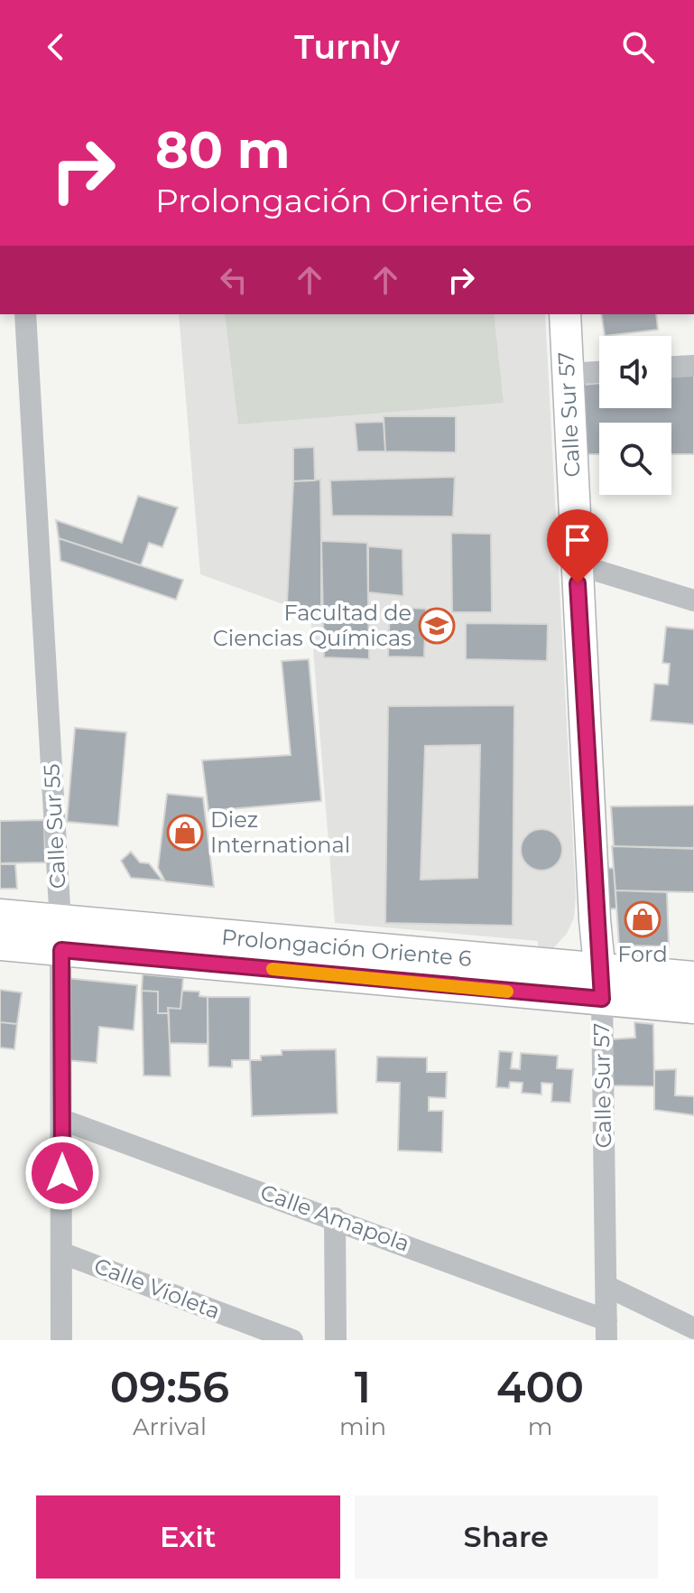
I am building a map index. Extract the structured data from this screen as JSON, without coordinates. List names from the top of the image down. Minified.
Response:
{"streets":{"main road":["Calle Sur 57","Prolongación Oriente 6"],"street":["Calle Sur 55","Calle Amapola","Calle Violeta"]},"crossings":[["Calle Sur 57","Prolongación Oriente 6"],["Calle Sur 57","Calle Amapola"],["Calle Sur 55","Prolongación Oriente 6"],["Calle Sur 55","Calle Amapola"],["Calle Sur 55","Calle Violeta"]],"places":{"school or university":["Facultad de Ciencias Químicas"],"shop":["Diez International","Ford"]},"page":{"header":"Turnly","turn":["80 m","Prolongación Oriente 6"],"eta":["09:56","Arrival","1","min","400","m"],"buttons":["Exit","Share"]}}
